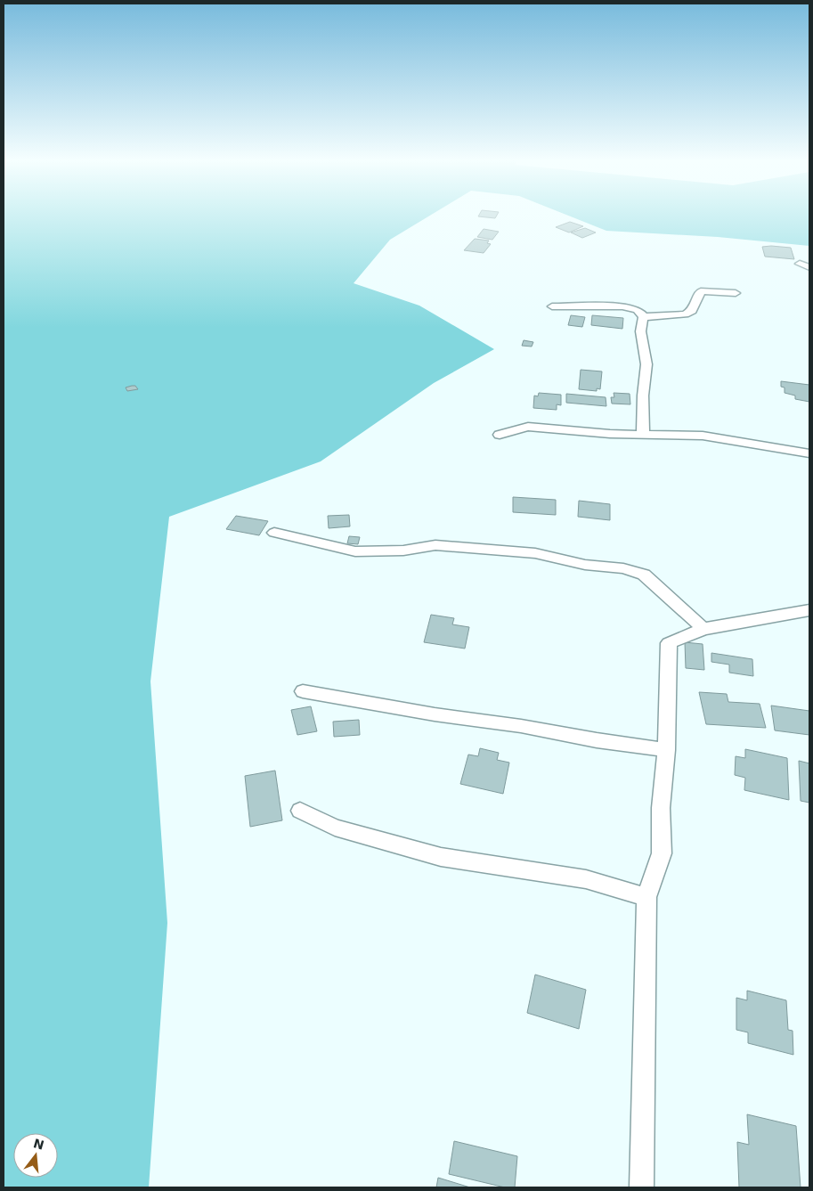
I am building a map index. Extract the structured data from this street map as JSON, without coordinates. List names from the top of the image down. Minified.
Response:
{"north":"top"}
